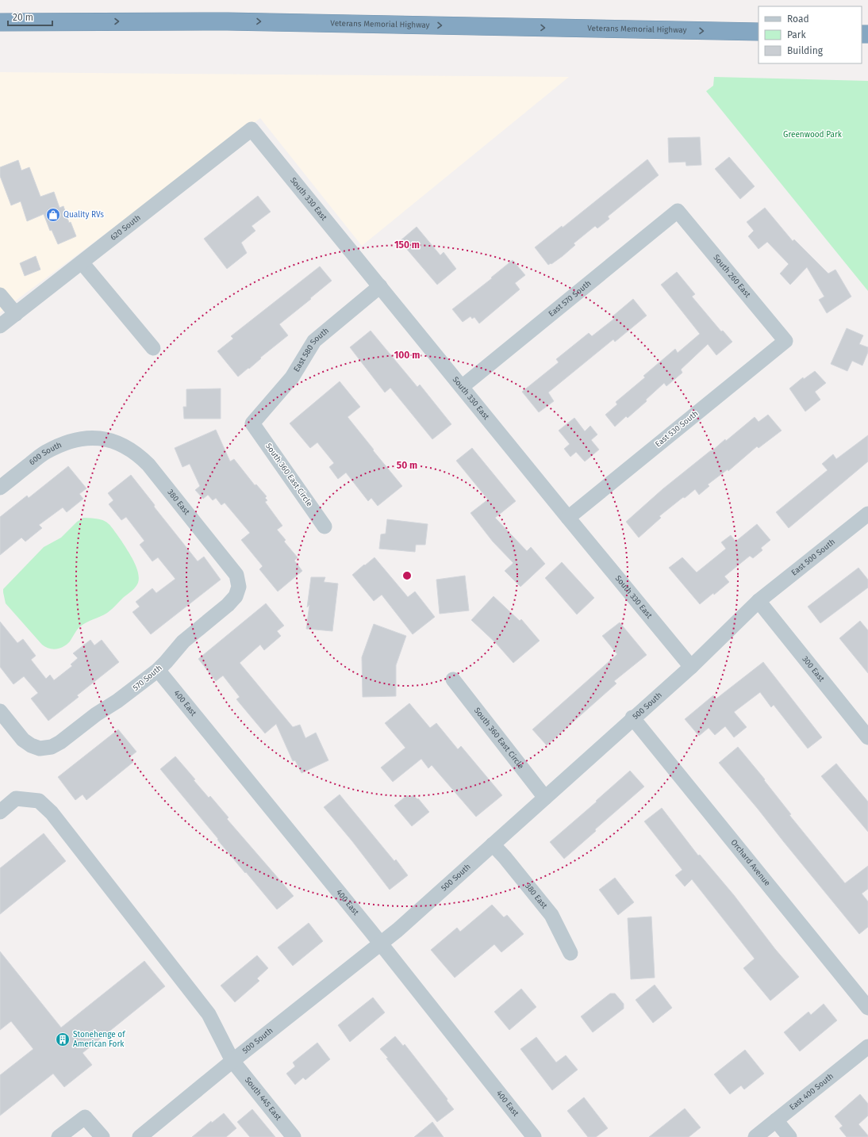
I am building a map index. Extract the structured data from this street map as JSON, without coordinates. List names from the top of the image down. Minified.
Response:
{"streets":{"highway":["Veterans Memorial Highway"],"street":["South 330 East","620 South","South 260 East","East 570 South","East 580 South","East 530 South","600 South","South 360 East Circle","380 East","East 500 South","300 East","570 South","400 East","500 South","Orchard Avenue","East 400 South","South 445 East"]},"crossings":[["South 330 East","620 South"],["South 330 East","East 570 South"],["South 330 East","East 580 South"],["South 330 East","East 530 South"],["South 330 East","500 South"],["South 260 East","East 570 South"],["South 260 East","East 530 South"],["East 580 South","South 360 East Circle"],["600 South","380 East"],["South 360 East Circle","500 South"],["380 East","570 South"],["380 East","500 South"],["East 500 South","300 East"],["East 500 South","500 South"],["300 East","500 South"],["570 South","400 East"],["400 East","500 South"],["500 South","Orchard Avenue"],["500 South","South 445 East"]],"one_way":["Veterans Memorial Highway"],"parks":["Greenwood Park"],"places":{"shop":["Quality RVs"],"building":["Stonehenge of American Fork"]},"legend":["Road","Park","Building"],"scale_bar":"20 m","rings":["150 m","100 m","50 m"]}
